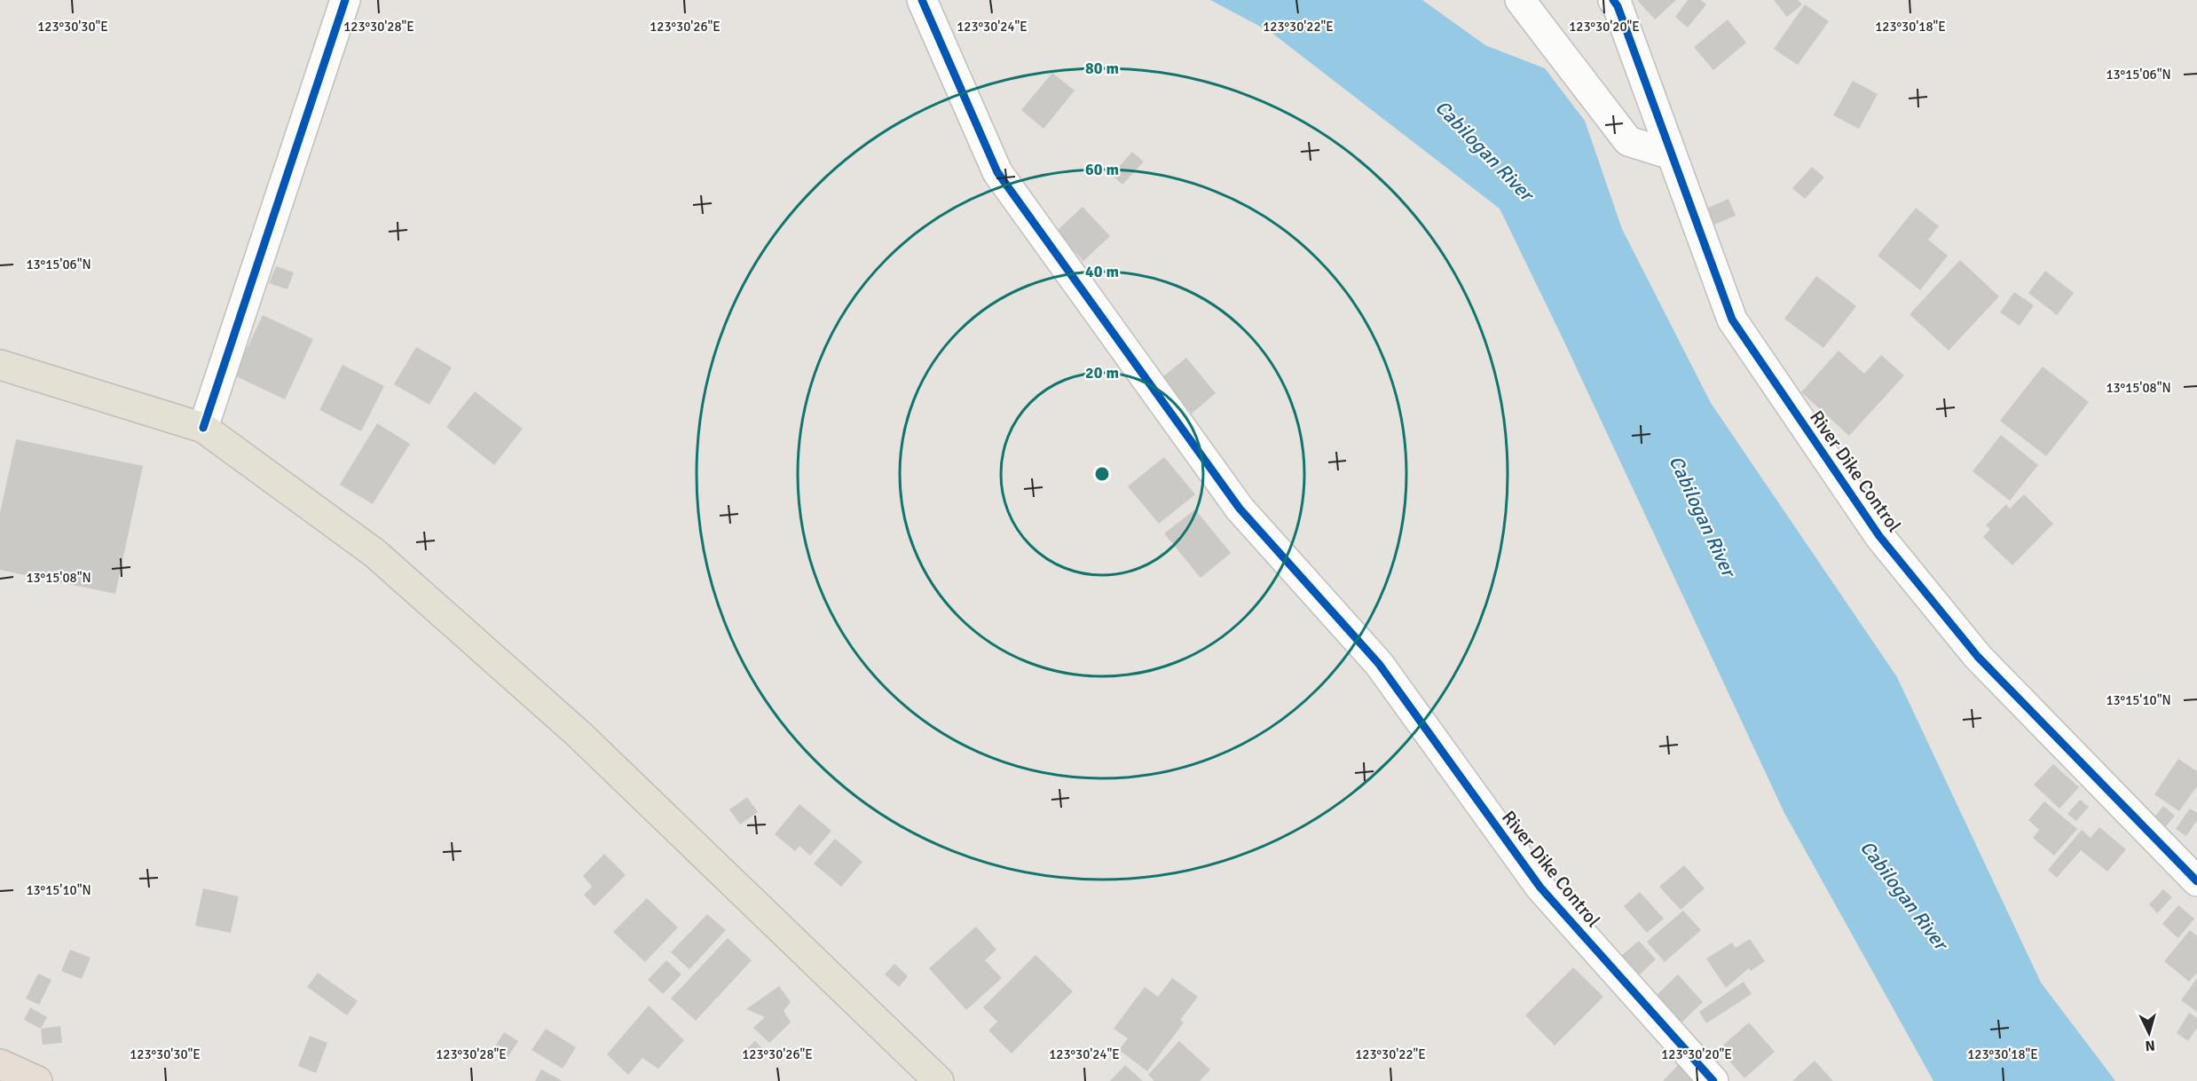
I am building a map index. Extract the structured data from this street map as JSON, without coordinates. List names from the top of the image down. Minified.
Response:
{"streets":{"street":["River Dike Control"]},"water":["Cabilogan River"],"north":"bottom","coordinates":["123°30'30\"E","123°30'28\"E","123°30'26\"E","123°30'24\"E","123°30'22\"E","123°30'20\"E","123°30'18\"E","13°15'06\"N","13°15'08\"N","13°15'10\"N"],"rings":["80 m","60 m","40 m","20 m"]}
